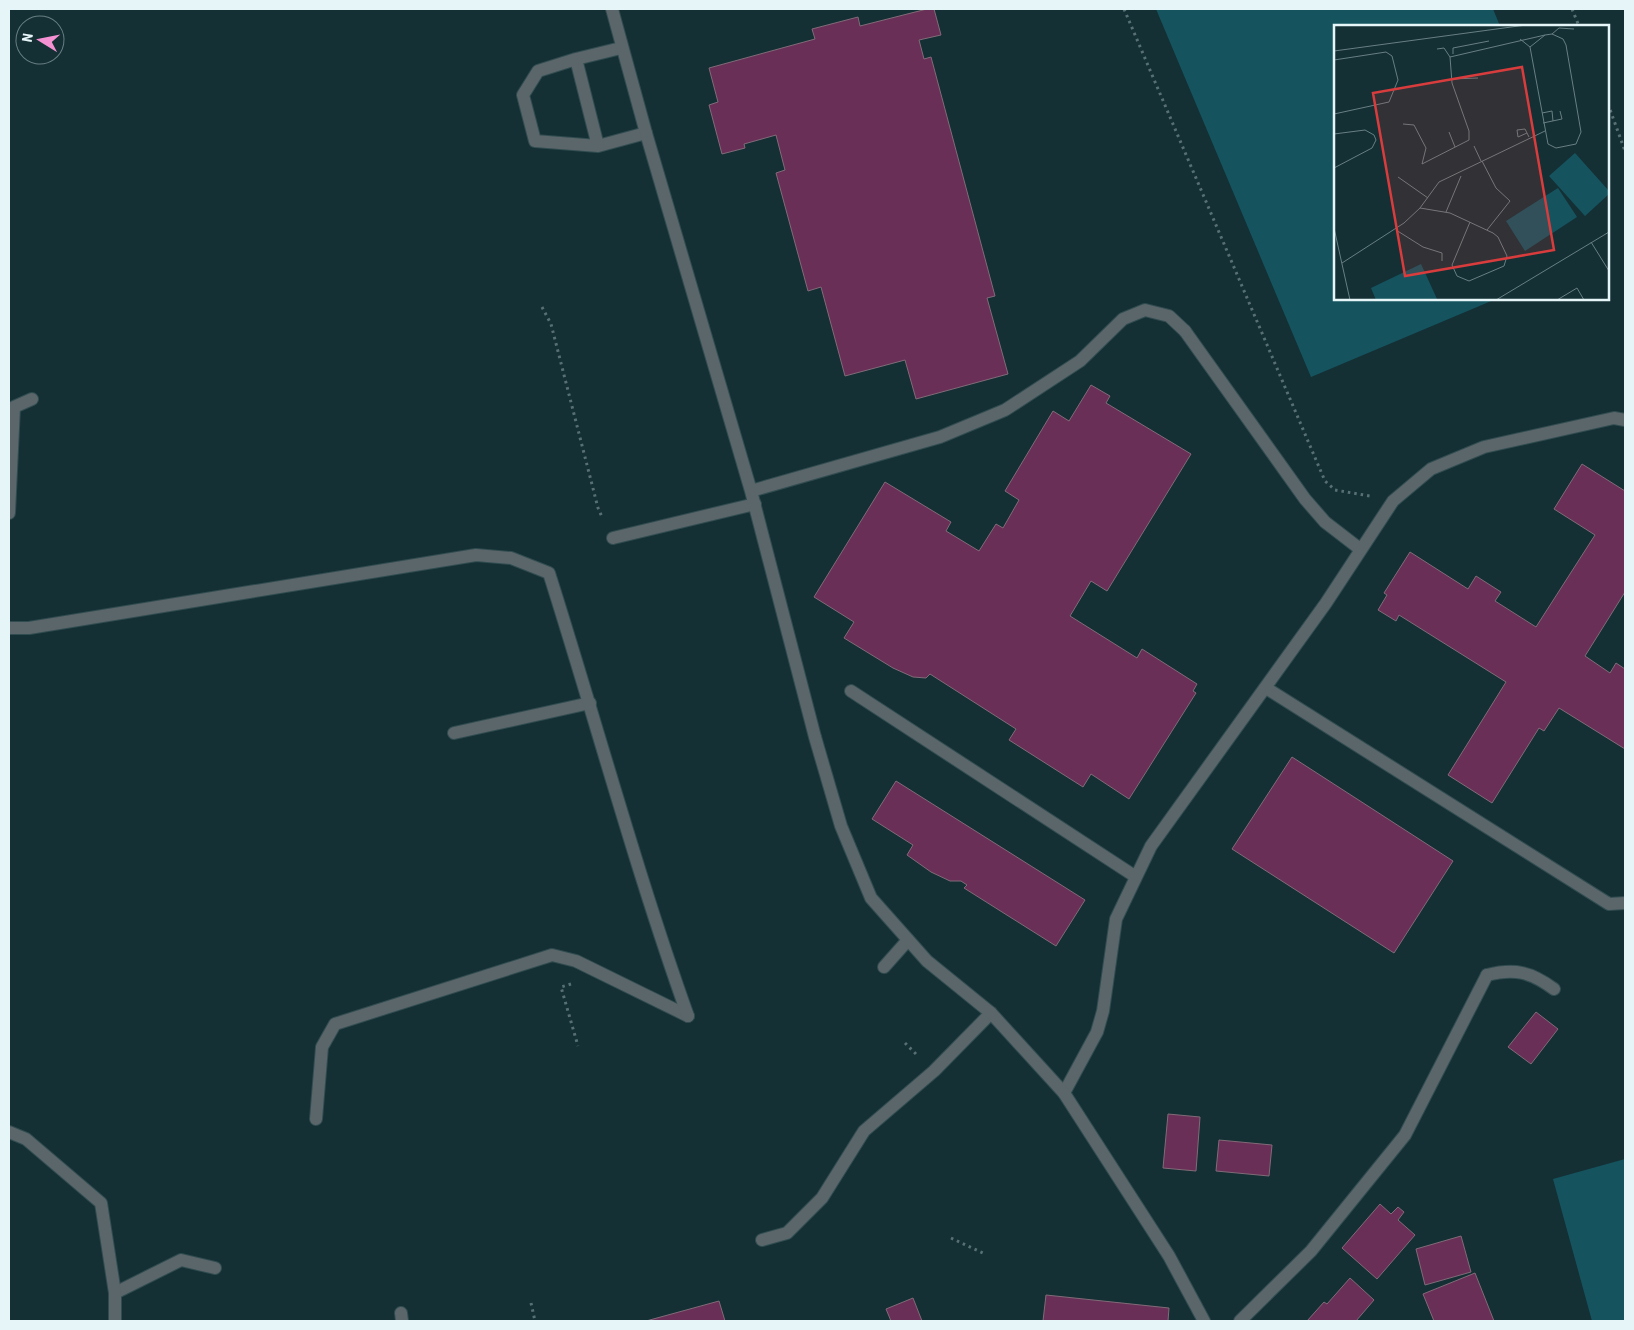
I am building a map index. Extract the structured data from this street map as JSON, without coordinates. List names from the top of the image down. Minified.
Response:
{"north":"left"}
